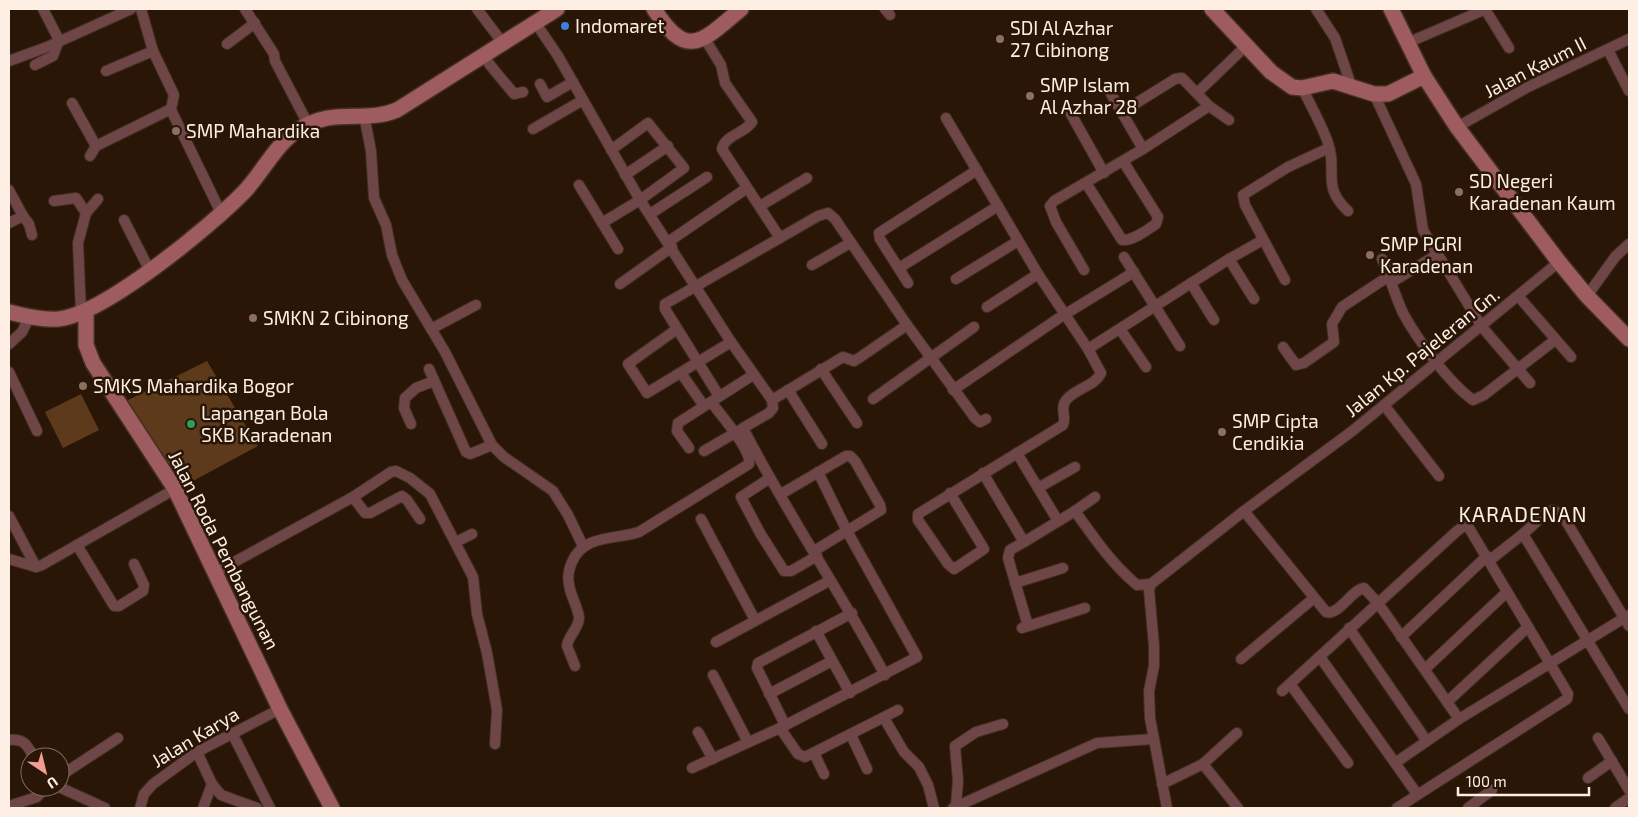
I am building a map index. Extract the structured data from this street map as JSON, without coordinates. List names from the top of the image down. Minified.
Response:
{"streets":{"street":["Jalan Kaum II","Jalan Kp. Pajeleran Gn.","Jalan Roda Pembangunan","Jalan Karya"]},"crossings":[["Jalan Roda Pembangunan","Jalan Karya"]],"districts":["KARADENAN"],"places":["Indomaret","SDI Al Azhar 27 Cibinong","SMP Islam Al Azhar 28","SMP Mahardika","SD Negeri Karadenan Kaum","SMP PGRI Karadenan","SMKN 2 Cibinong","SMKS Mahardika Bogor","Lapangan Bola SKB Karadenan","SMP Cipta Cendikia"],"scale_bar":"100 m","north":"bottom right"}
